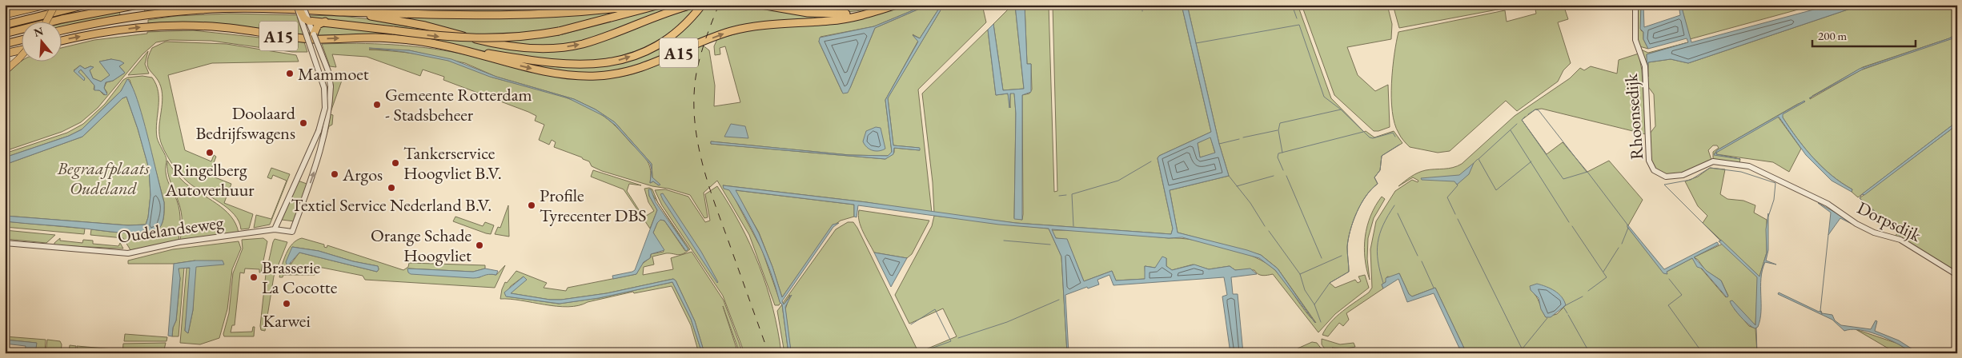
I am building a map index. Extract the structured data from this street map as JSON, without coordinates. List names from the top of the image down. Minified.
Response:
{"streets":{"highway":["A15"],"street":["Rhoonsedijk","Dorpsdijk","Oudelandseweg"]},"crossings":[["Rhoonsedijk","Dorpsdijk"]],"parks":["Begraafplaats Oudeland"],"places":["Mammoet","Gemeente Rotterdam - Stadsbeheer","Doolaard Bedrijfswagens","Ringelberg Autoverhuur","Tankerservice Hoogvliet B.V.","Argos","Textiel Service Nederland B.V.","Profile Tyrecenter DBS","Orange Schade Hoogvliet","Brasserie La Cocotte","Karwei"],"scale_bar":"200 m","north":"top"}
